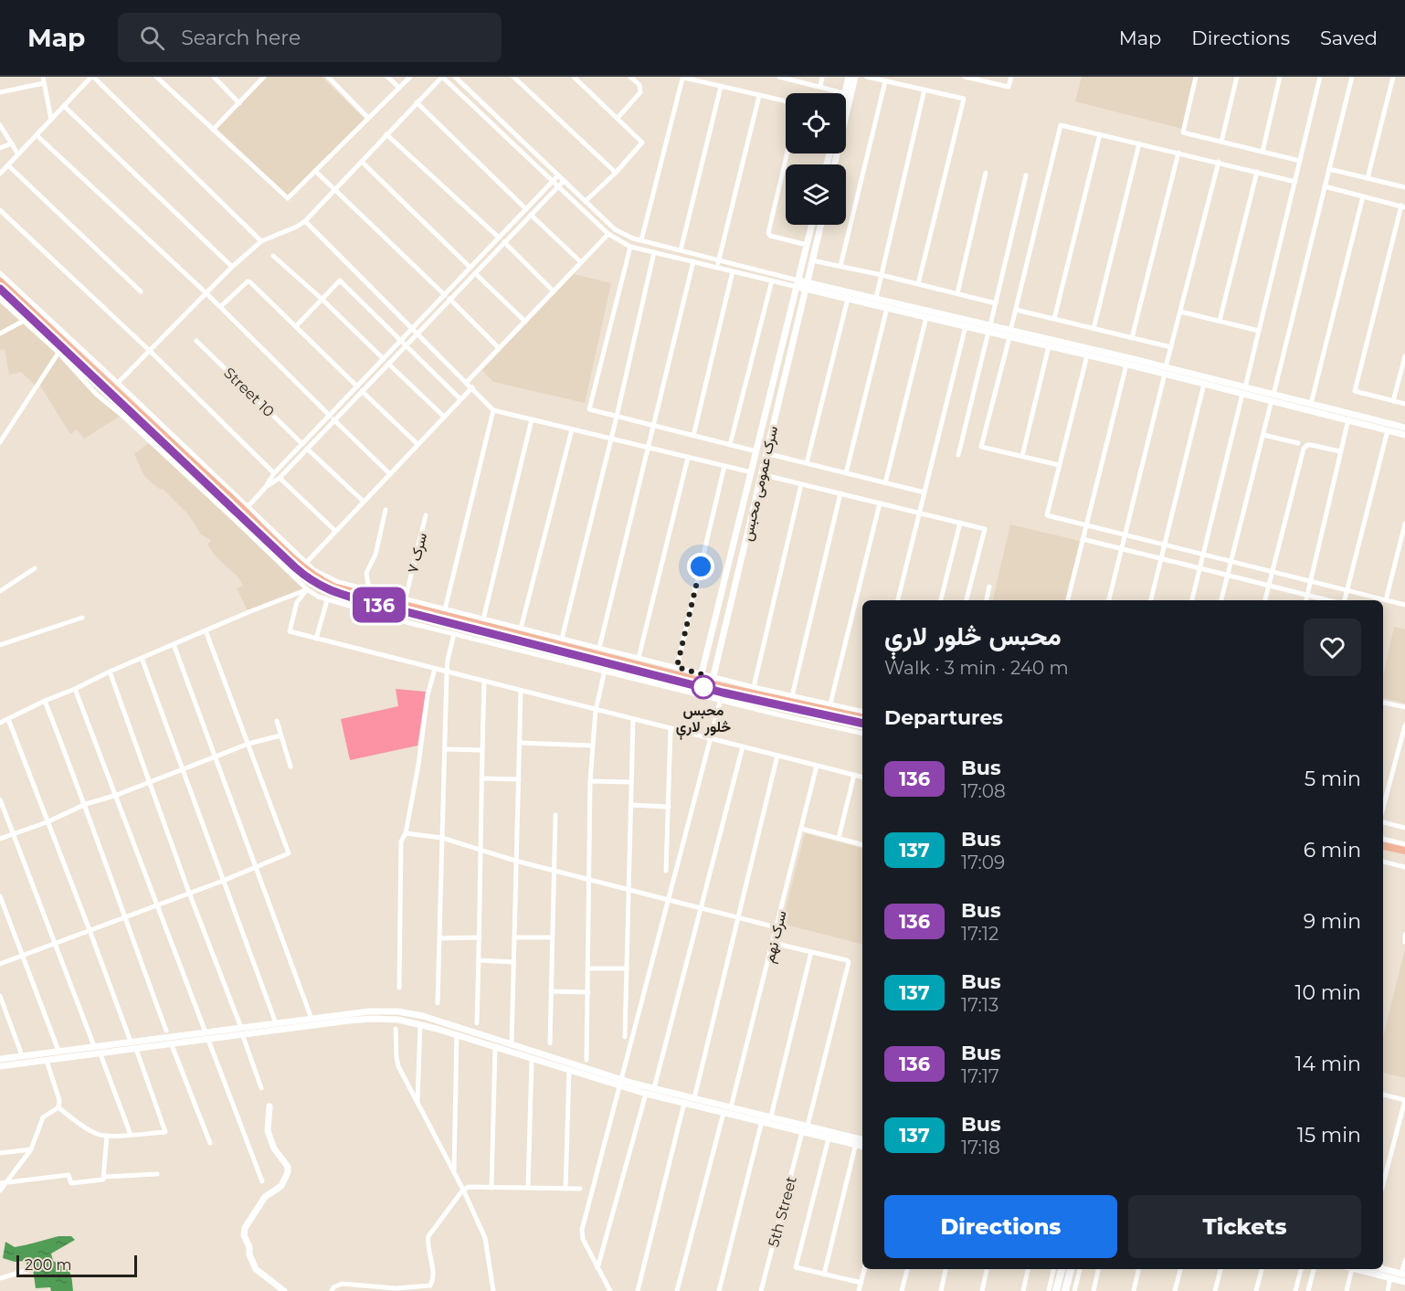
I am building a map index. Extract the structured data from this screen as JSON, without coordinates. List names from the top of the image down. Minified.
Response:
{"streets":{"street":["Street 10","سرک عمومی محبس","سرک ۷","سرک نهم","5th Street"]},"places":["محبس څلور لارې"],"lines":["bus line 136"],"scale_bar":"200 m","page":{"header":"Map","search":"Search here","nav":["Map","Directions","Saved"],"on_map":"136","heading":[["محبس څلور لارې","Walk · 3 min · 240 m"],"Departures"],"list":[{"mark":"136","name":"Bus","note":"17:08","value":"5 min"},{"mark":"137","name":"Bus","note":"17:09","value":"6 min"},{"mark":"136","name":"Bus","note":"17:12","value":"9 min"},{"mark":"137","name":"Bus","note":"17:13","value":"10 min"},{"mark":"136","name":"Bus","note":"17:17","value":"14 min"},{"mark":"137","name":"Bus","note":"17:18","value":"15 min"}],"buttons":["Directions","Tickets"],"scale":"200 m"}}
